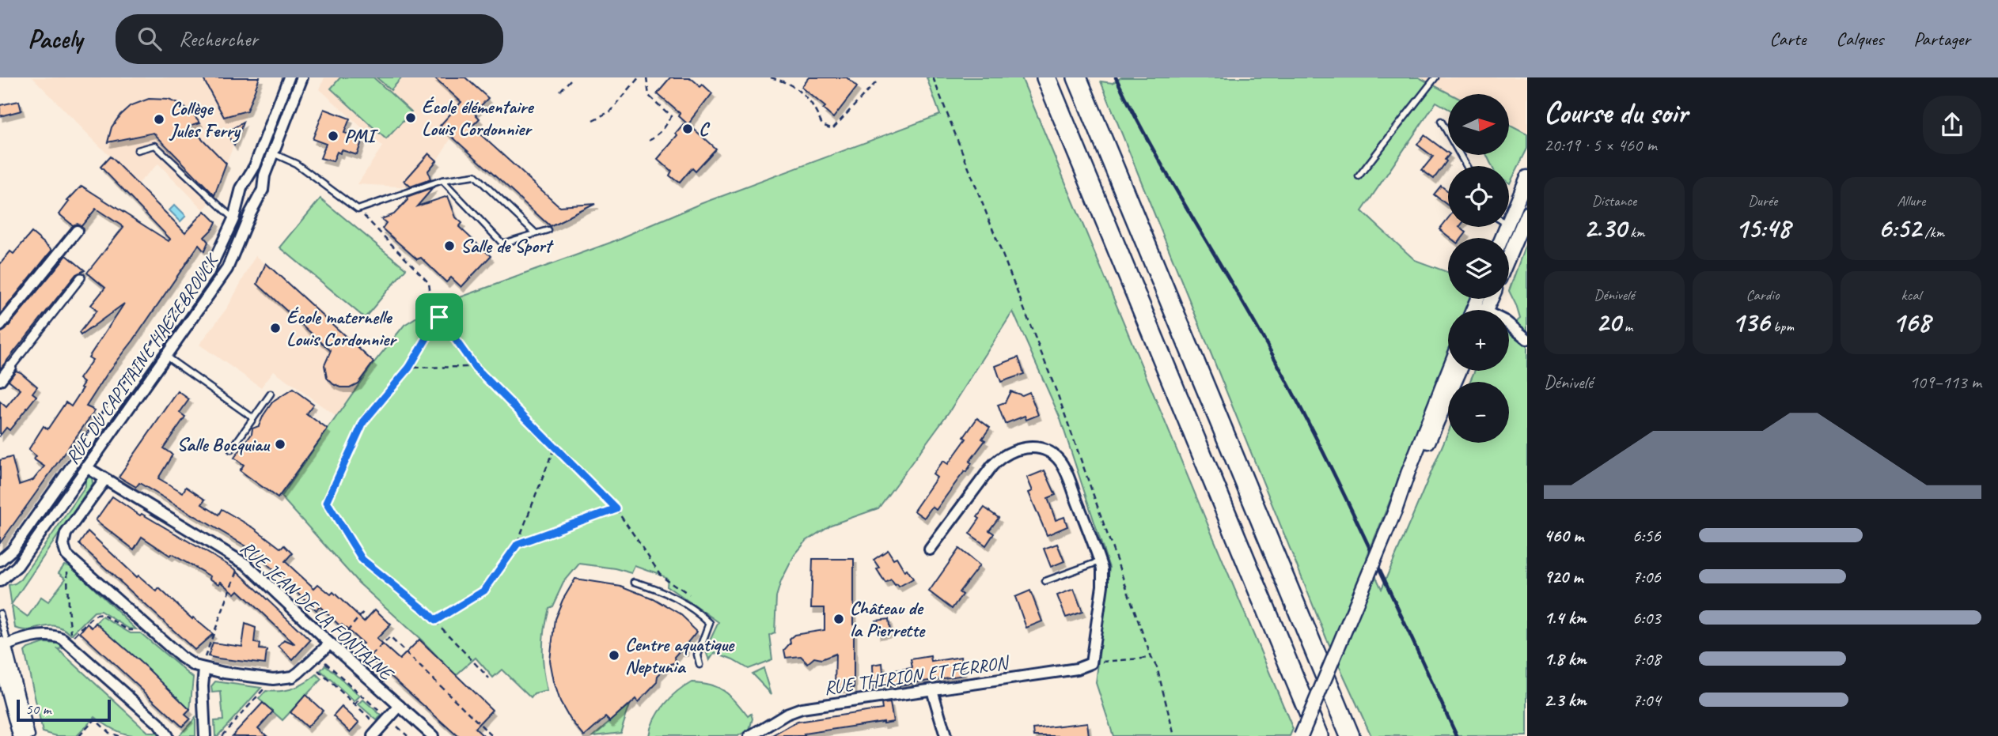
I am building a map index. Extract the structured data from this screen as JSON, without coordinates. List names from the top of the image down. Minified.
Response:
{"streets":{"street":["RUE DU CAPITAINE HAEZEBROUCK","RUE JEAN DE LA FONTAINE","RUE THIRION ET FERRON"]},"crossings":[["RUE DU CAPITAINE HAEZEBROUCK","RUE JEAN DE LA FONTAINE"]],"places":["École élémentaire Louis Cordonnier","Collège Jules Ferry","C","PMI","Salle de Sport","École maternelle Louis Cordonnier","Salle Bocquiau","Château de la Pierrette","Centre aquatique Neptunia"],"scale_bar":"50 m","north":"right","page":{"header":"Pacely","search":"Rechercher","nav":["Carte","Calques","Partager"],"heading":["Course du soir","20:19 · 5 × 460 m"],"map_buttons":["+","−"],"stats":[["Distance","2.30 km"],["Durée","15:48"],["Allure","6:52 /km"],["Dénivelé","20 m"],["Cardio","136 bpm"],["kcal","168"]],"chart":["Dénivelé","109–113 m"],"list":[{"name":"460 m","note":"6:56"},{"name":"920 m","note":"7:06"},{"name":"1.4 km","note":"6:03"},{"name":"1.8 km","note":"7:08"},{"name":"2.3 km","note":"7:04"}],"scale":"50 m"}}
